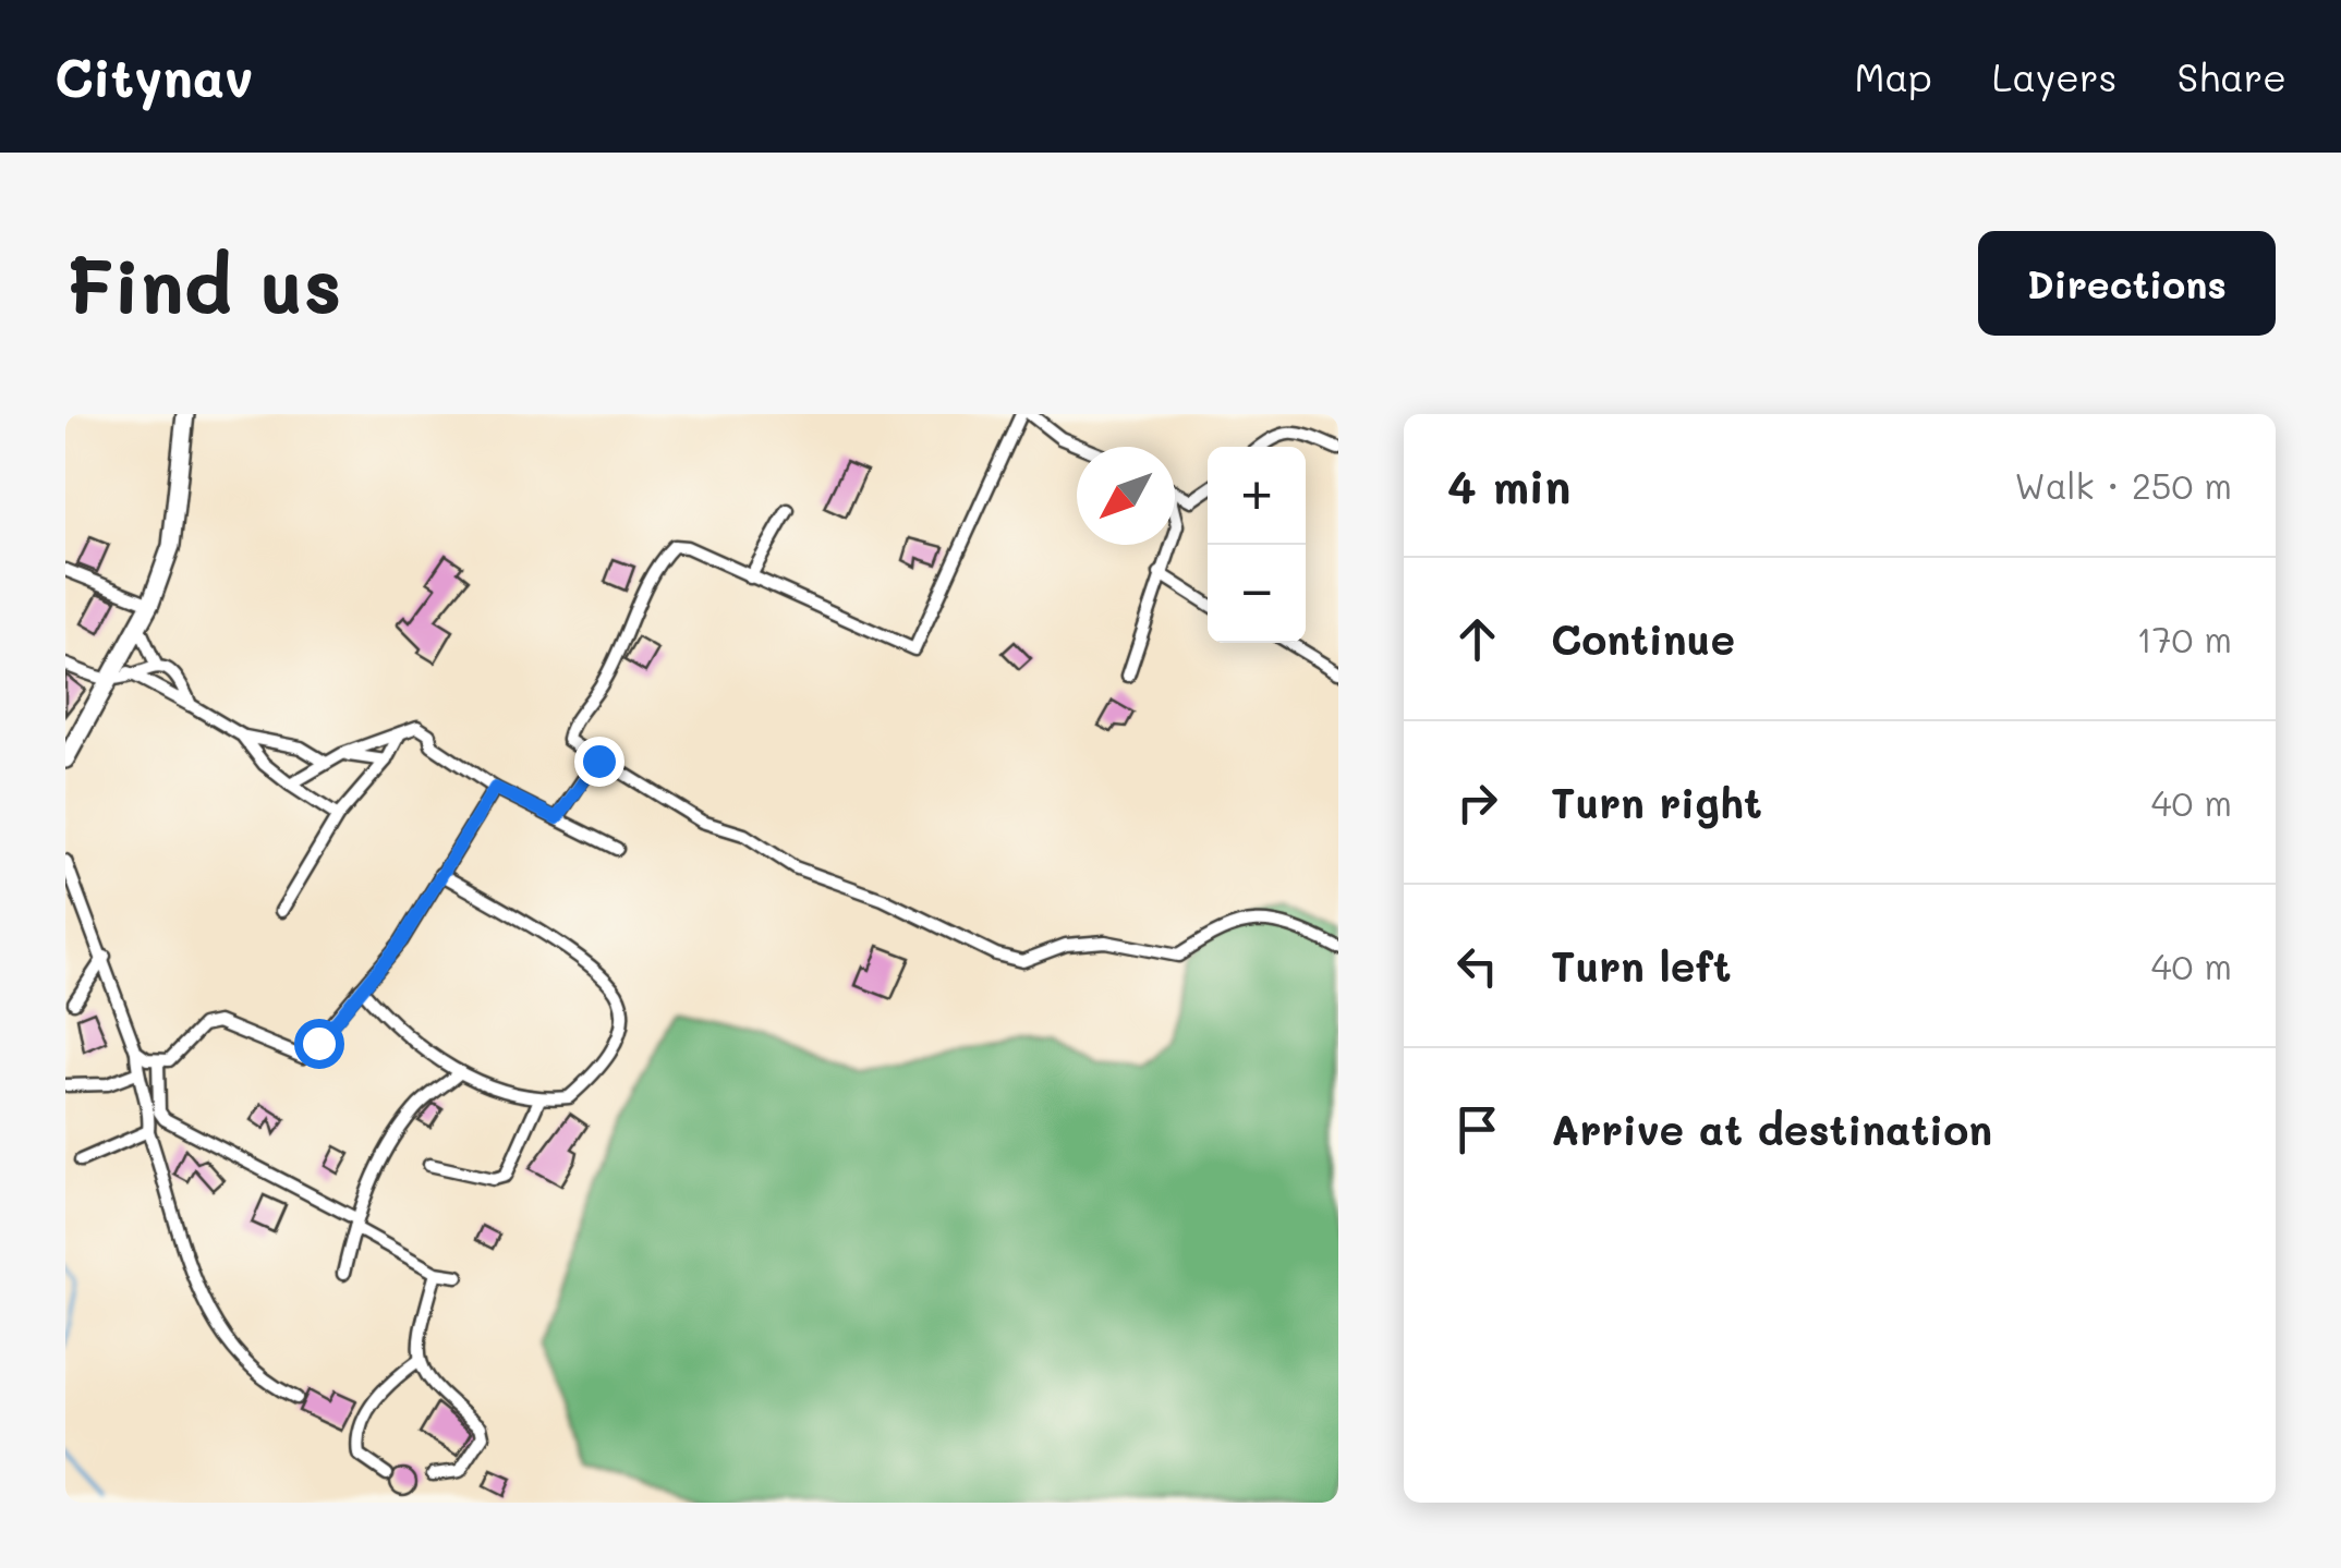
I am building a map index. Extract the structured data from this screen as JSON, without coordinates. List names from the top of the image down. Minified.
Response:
{"north":"bottom left","page":{"header":"Citynav","nav":["Map","Layers","Share"],"buttons":"Directions","title":"Find us","heading":["4 min","Walk · 250 m"],"map_buttons":["+","−"],"list":[["Continue","170 m"],["Turn right","40 m"],["Turn left","40 m"],"Arrive at destination"]}}
